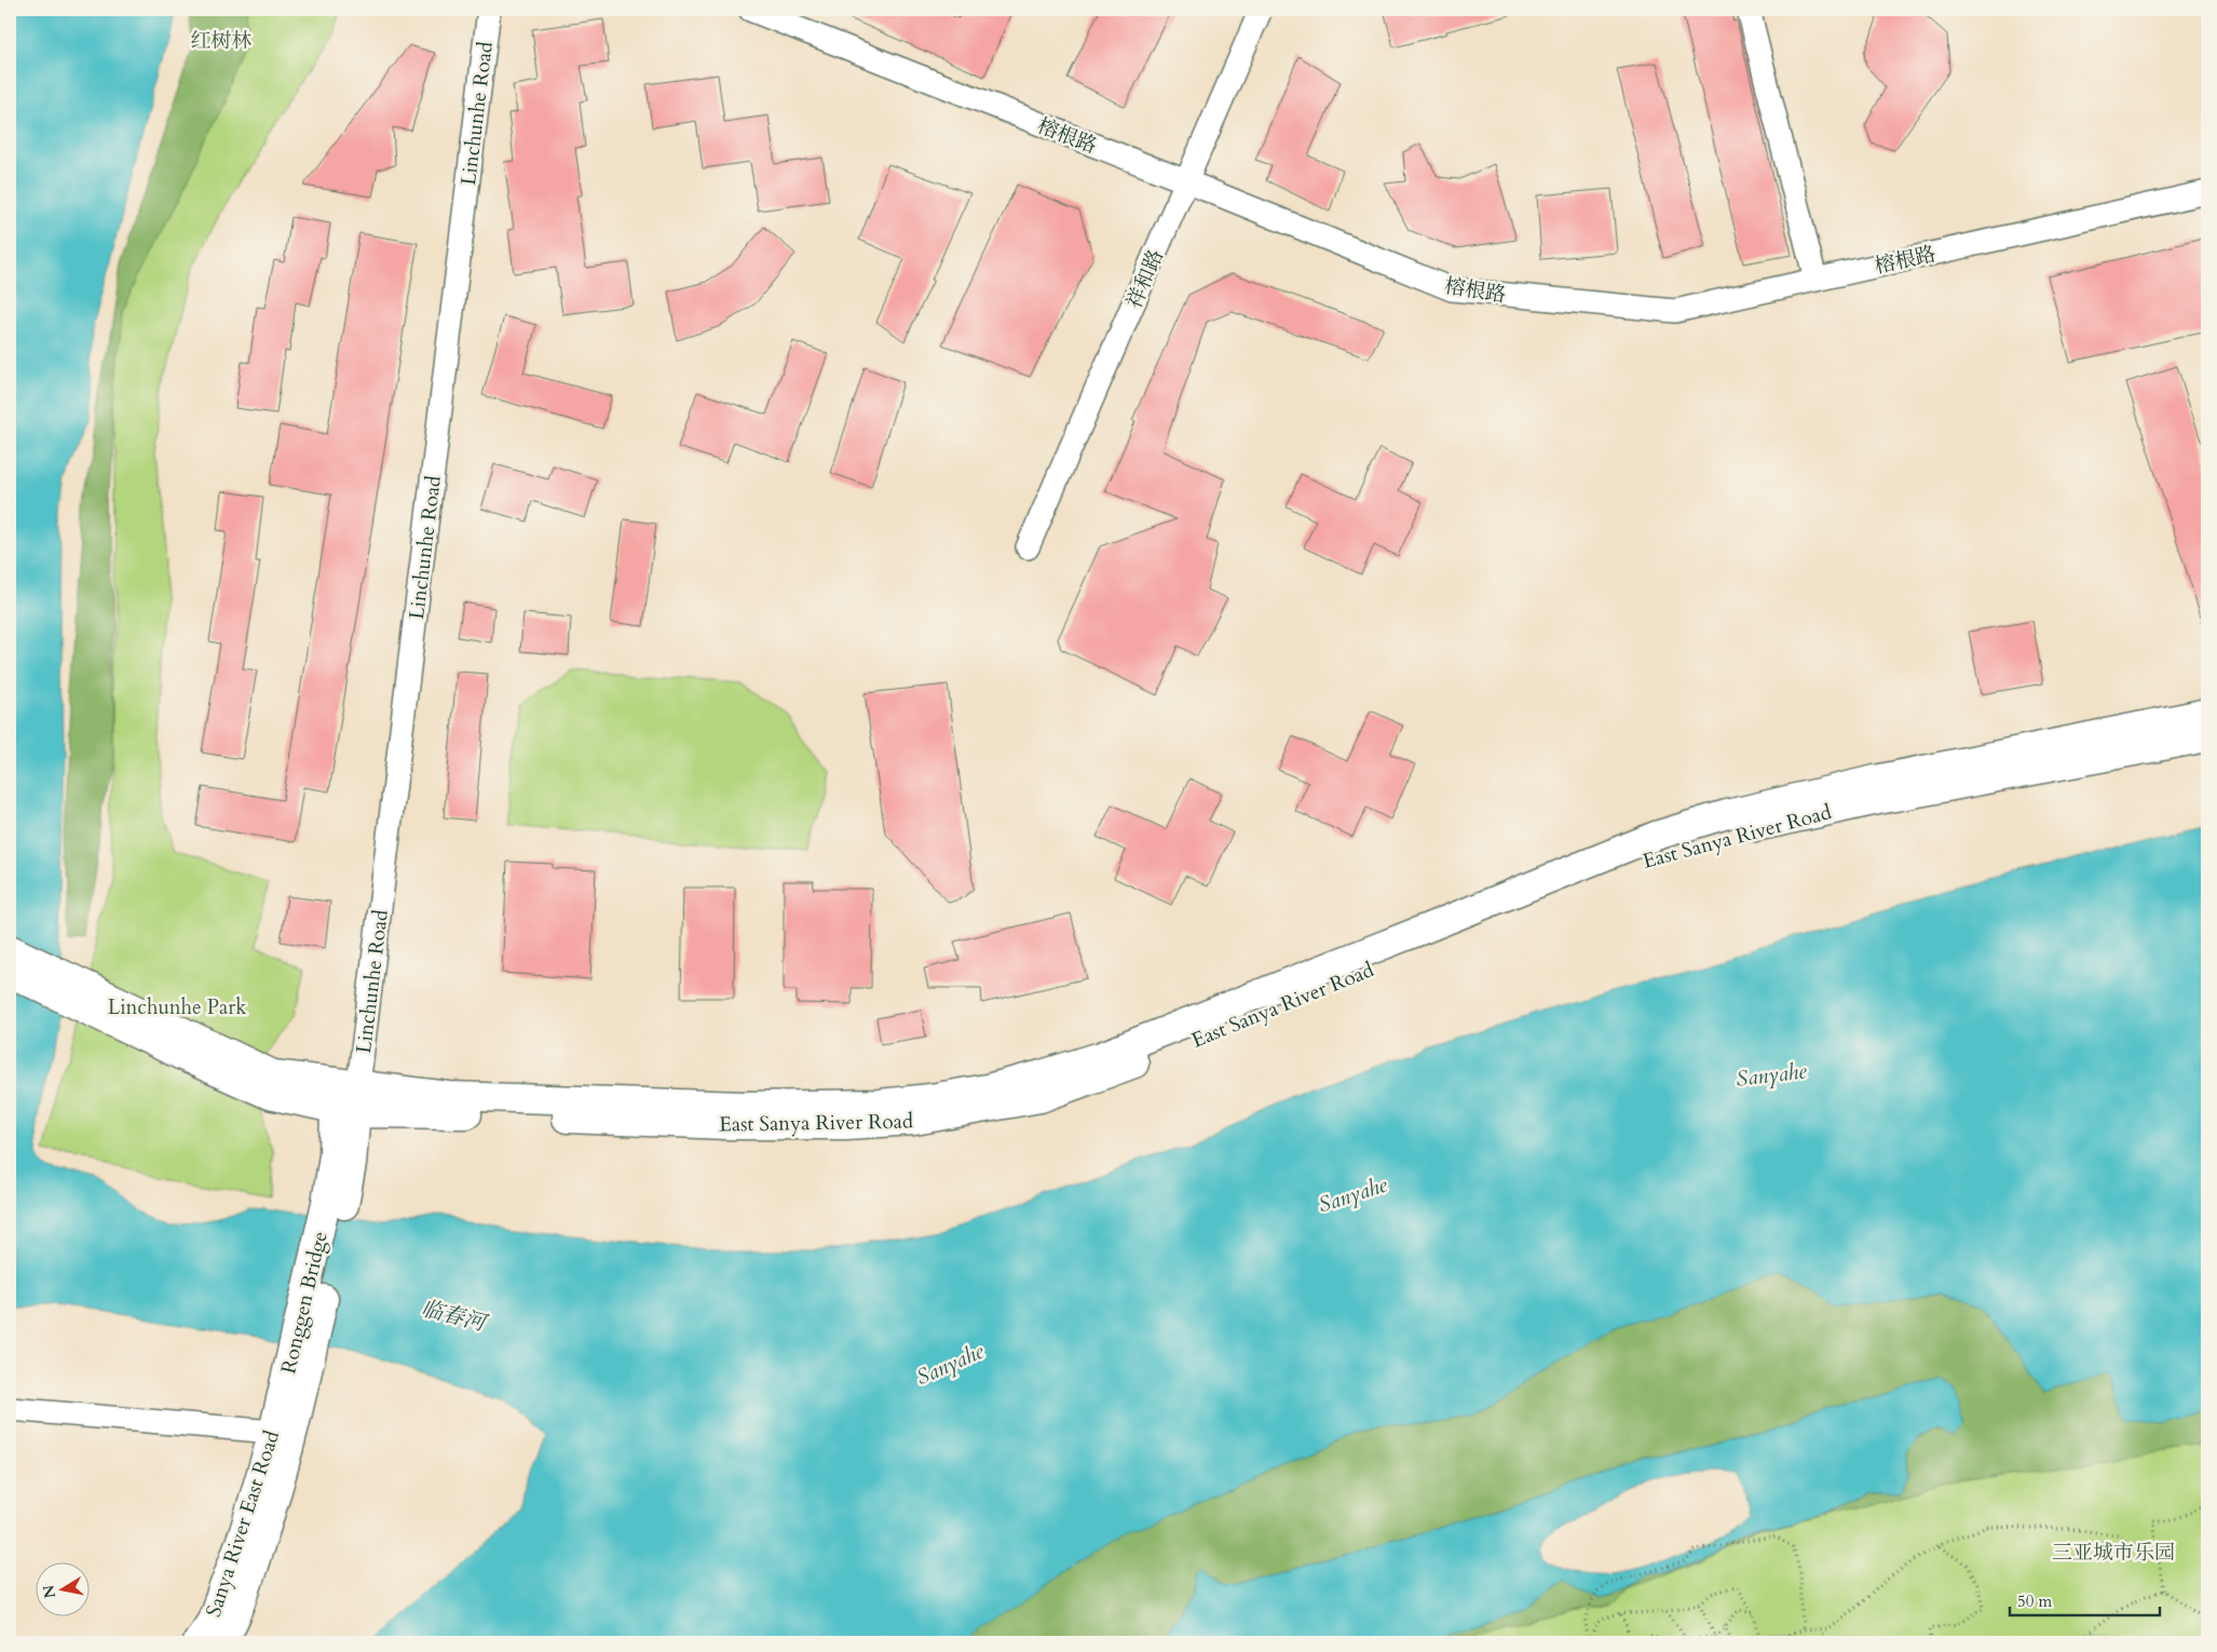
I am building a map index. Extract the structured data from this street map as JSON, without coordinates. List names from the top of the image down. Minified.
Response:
{"streets":{"main road":["East Sanya River Road","Ronggen Bridge","Sanya River East Road"],"street":["Linchunhe Road","榕根路","祥和路"]},"crossings":[["Linchunhe Road","East Sanya River Road"],["榕根路","祥和路"],["East Sanya River Road","Ronggen Bridge"],["Ronggen Bridge","Sanya River East Road"]],"water":["Sanyahe","临春河"],"parks":["红树林","Linchunhe Park","三亚城市乐园"],"scale_bar":"50 m","north":"left"}
